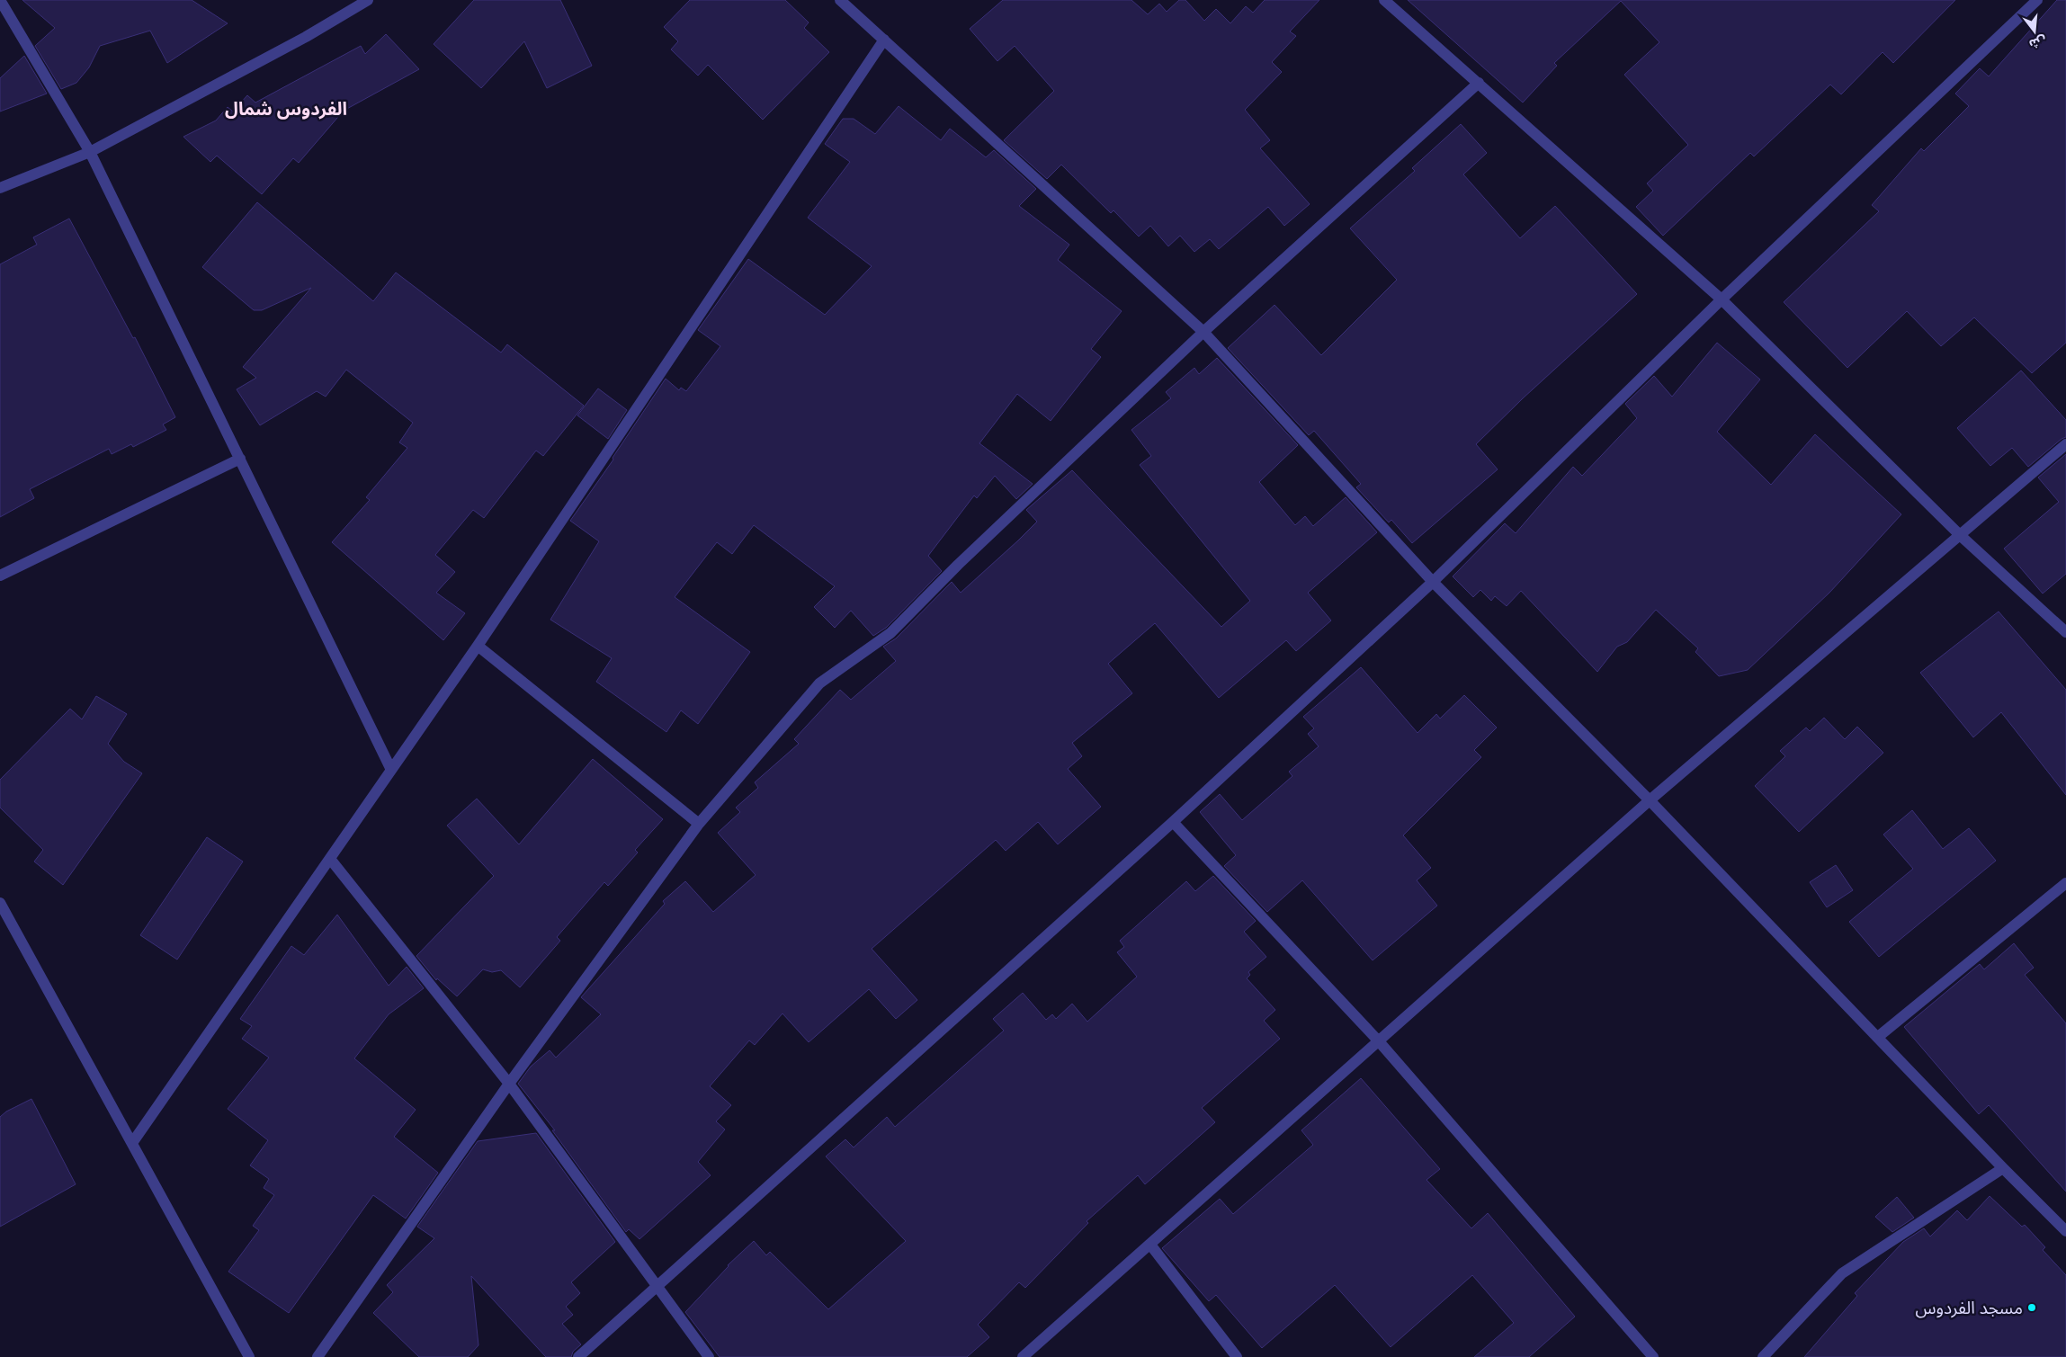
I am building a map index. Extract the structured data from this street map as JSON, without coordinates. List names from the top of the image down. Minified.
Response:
{"districts":["الفردوس شمال"],"places":["مسجد الفردوس"],"north":"bottom"}
